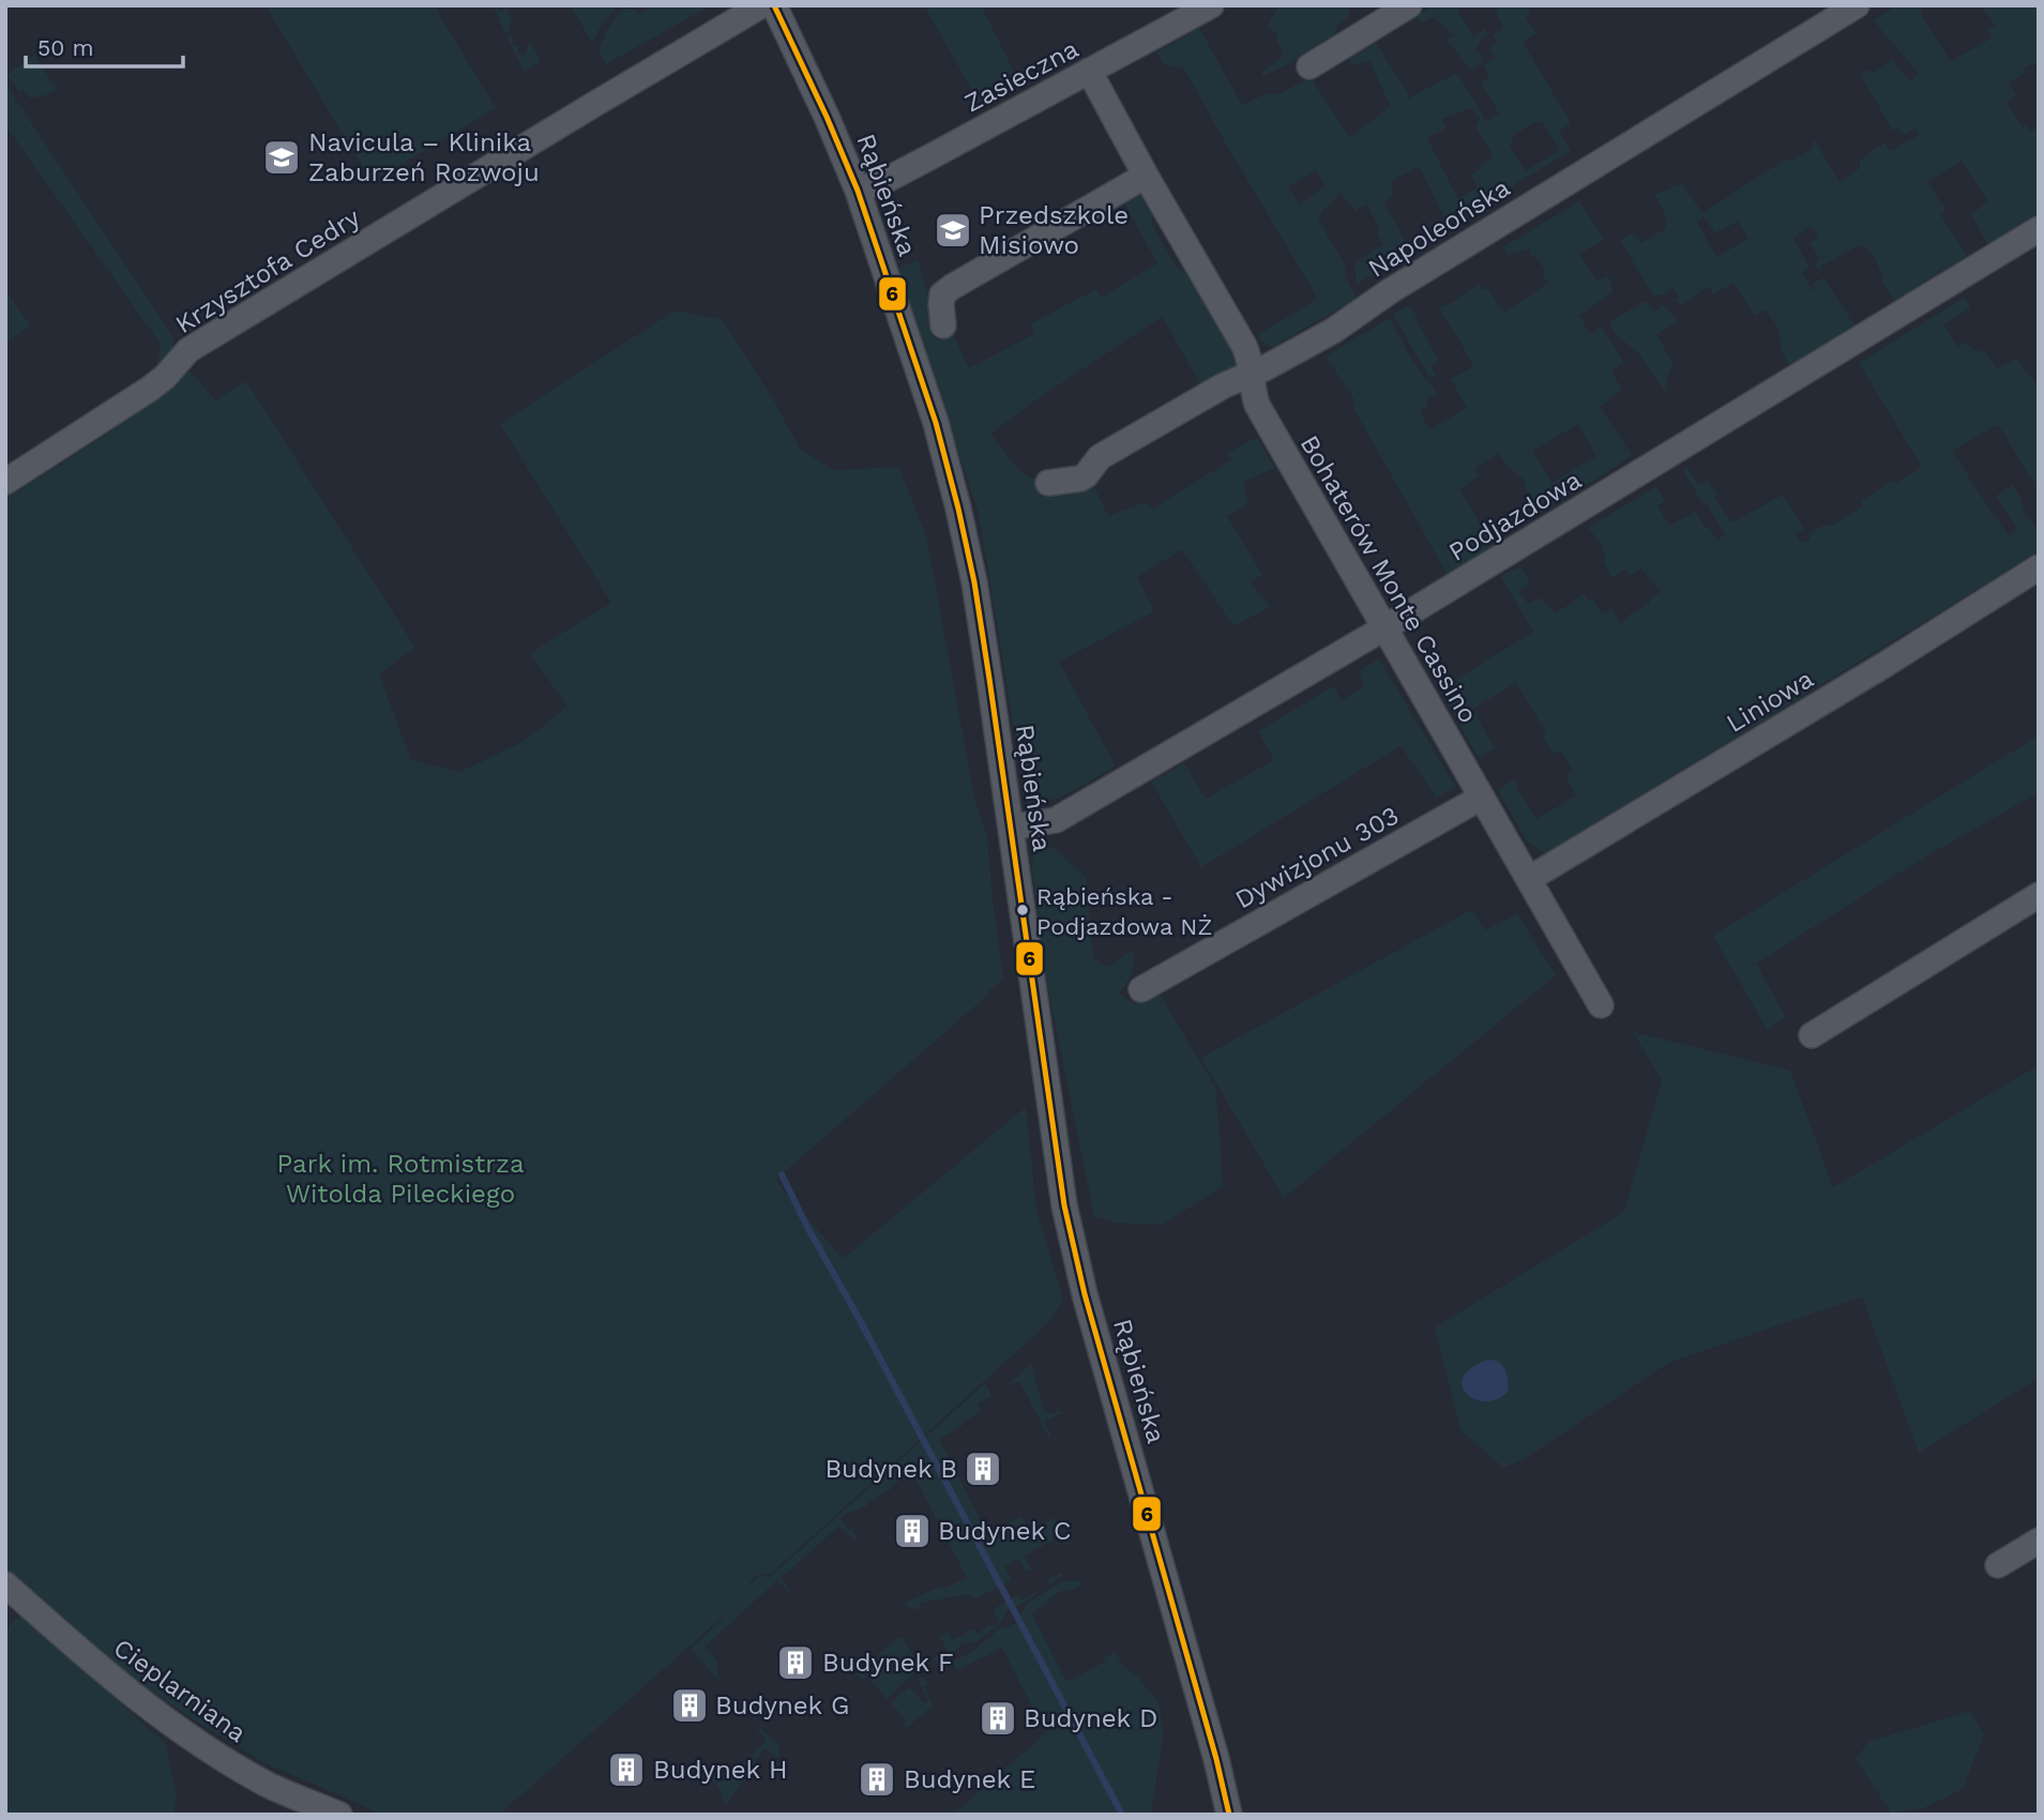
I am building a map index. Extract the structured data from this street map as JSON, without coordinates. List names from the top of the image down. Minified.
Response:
{"streets":{"street":["Zasieczna","Rąbieńska","Napoleońska","Krzysztofa Cedry","Podjazdowa","Bohaterów Monte Cassino","Liniowa","Dywizjonu 303","Cieplarniana"]},"crossings":[["Zasieczna","Rąbieńska"],["Zasieczna","Bohaterów Monte Cassino"],["Rąbieńska","Podjazdowa"],["Napoleońska","Bohaterów Monte Cassino"],["Podjazdowa","Bohaterów Monte Cassino"],["Bohaterów Monte Cassino","Liniowa"],["Bohaterów Monte Cassino","Dywizjonu 303"]],"parks":["Park im. Rotmistrza Witolda Pileckiego"],"places":{"school or university":["Navicula – Klinika Zaburzeń Rozwoju","Przedszkole Misiowo"],"other":["Rąbieńska - Podjazdowa NŻ"],"building":["Budynek B","Budynek C","Budynek F","Budynek G","Budynek D","Budynek H","Budynek E"]},"lines":["transit line 6"],"scale_bar":"50 m"}
